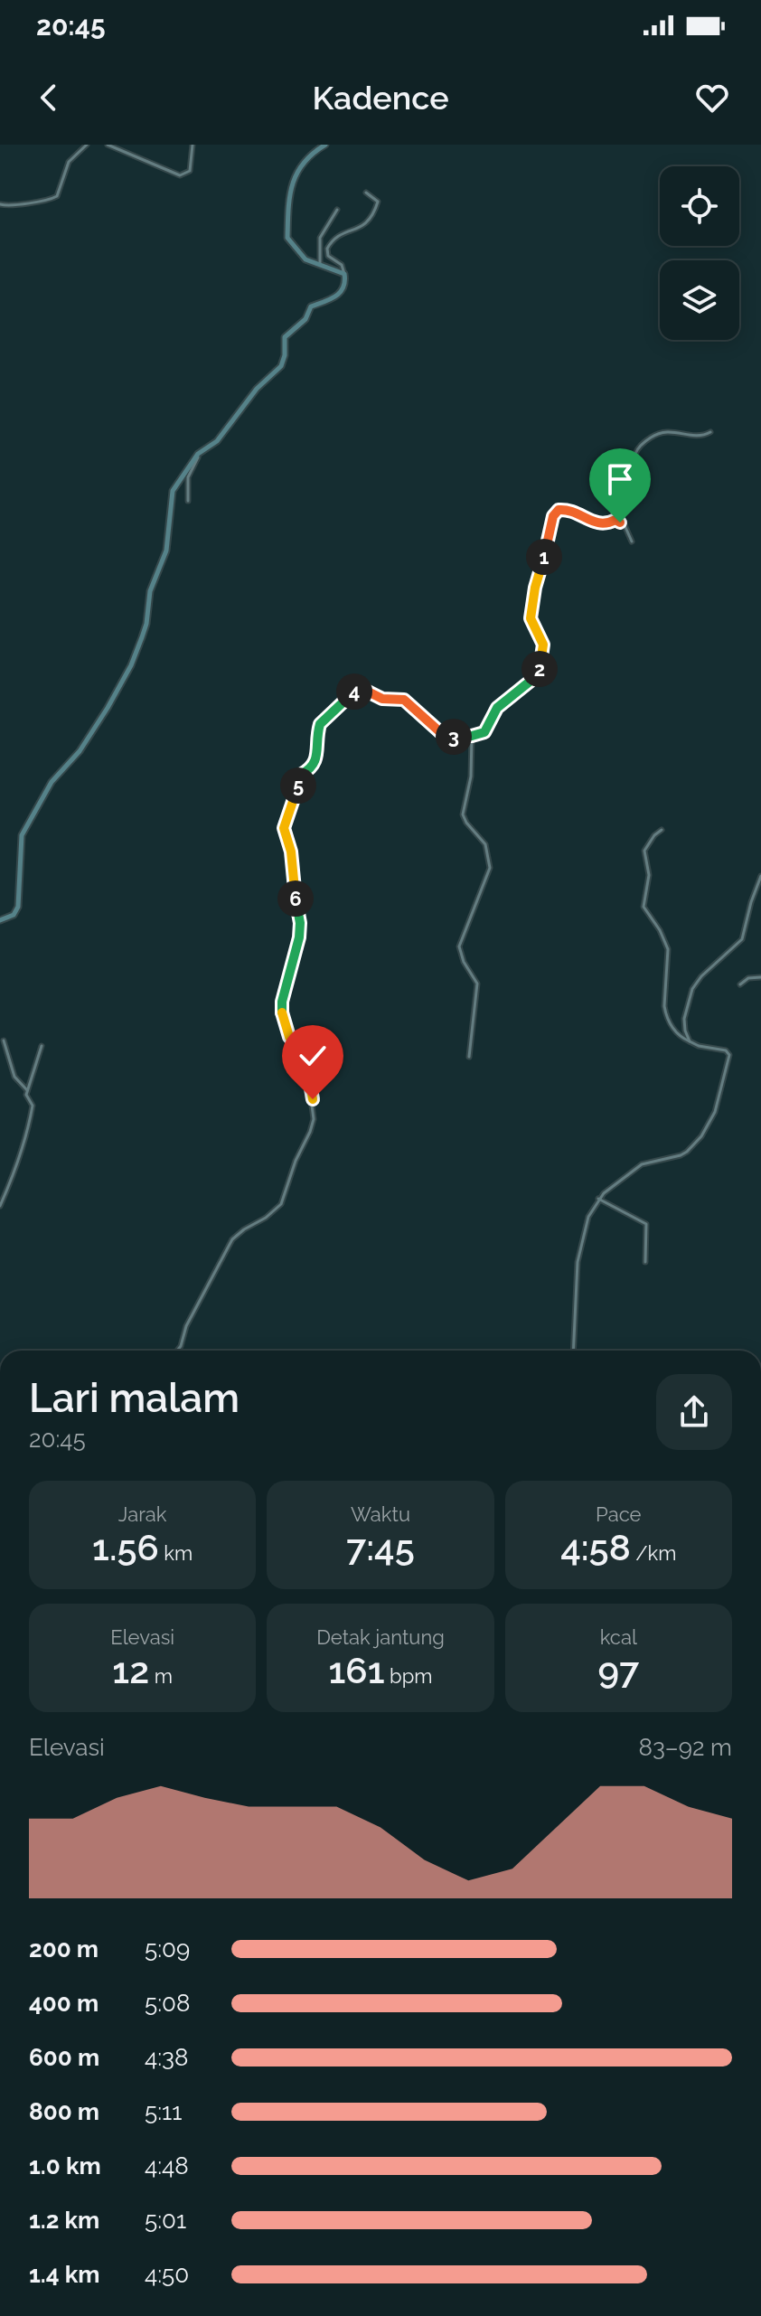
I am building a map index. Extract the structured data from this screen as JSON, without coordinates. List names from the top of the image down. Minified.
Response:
{"page":{"status":"20:45","header":"Kadence","pins":["1","2","4","3","5","6"],"heading":["Lari malam","20:45"],"stats":[["Jarak","1.56 km"],["Waktu","7:45"],["Pace","4:58 /km"],["Elevasi","12 m"],["Detak jantung","161 bpm"],["kcal","97"]],"chart":["Elevasi","83–92 m"],"list":[{"name":"200 m","note":"5:09"},{"name":"400 m","note":"5:08"},{"name":"600 m","note":"4:38"},{"name":"800 m","note":"5:11"},{"name":"1.0 km","note":"4:48"},{"name":"1.2 km","note":"5:01"},{"name":"1.4 km","note":"4:50"}]}}
